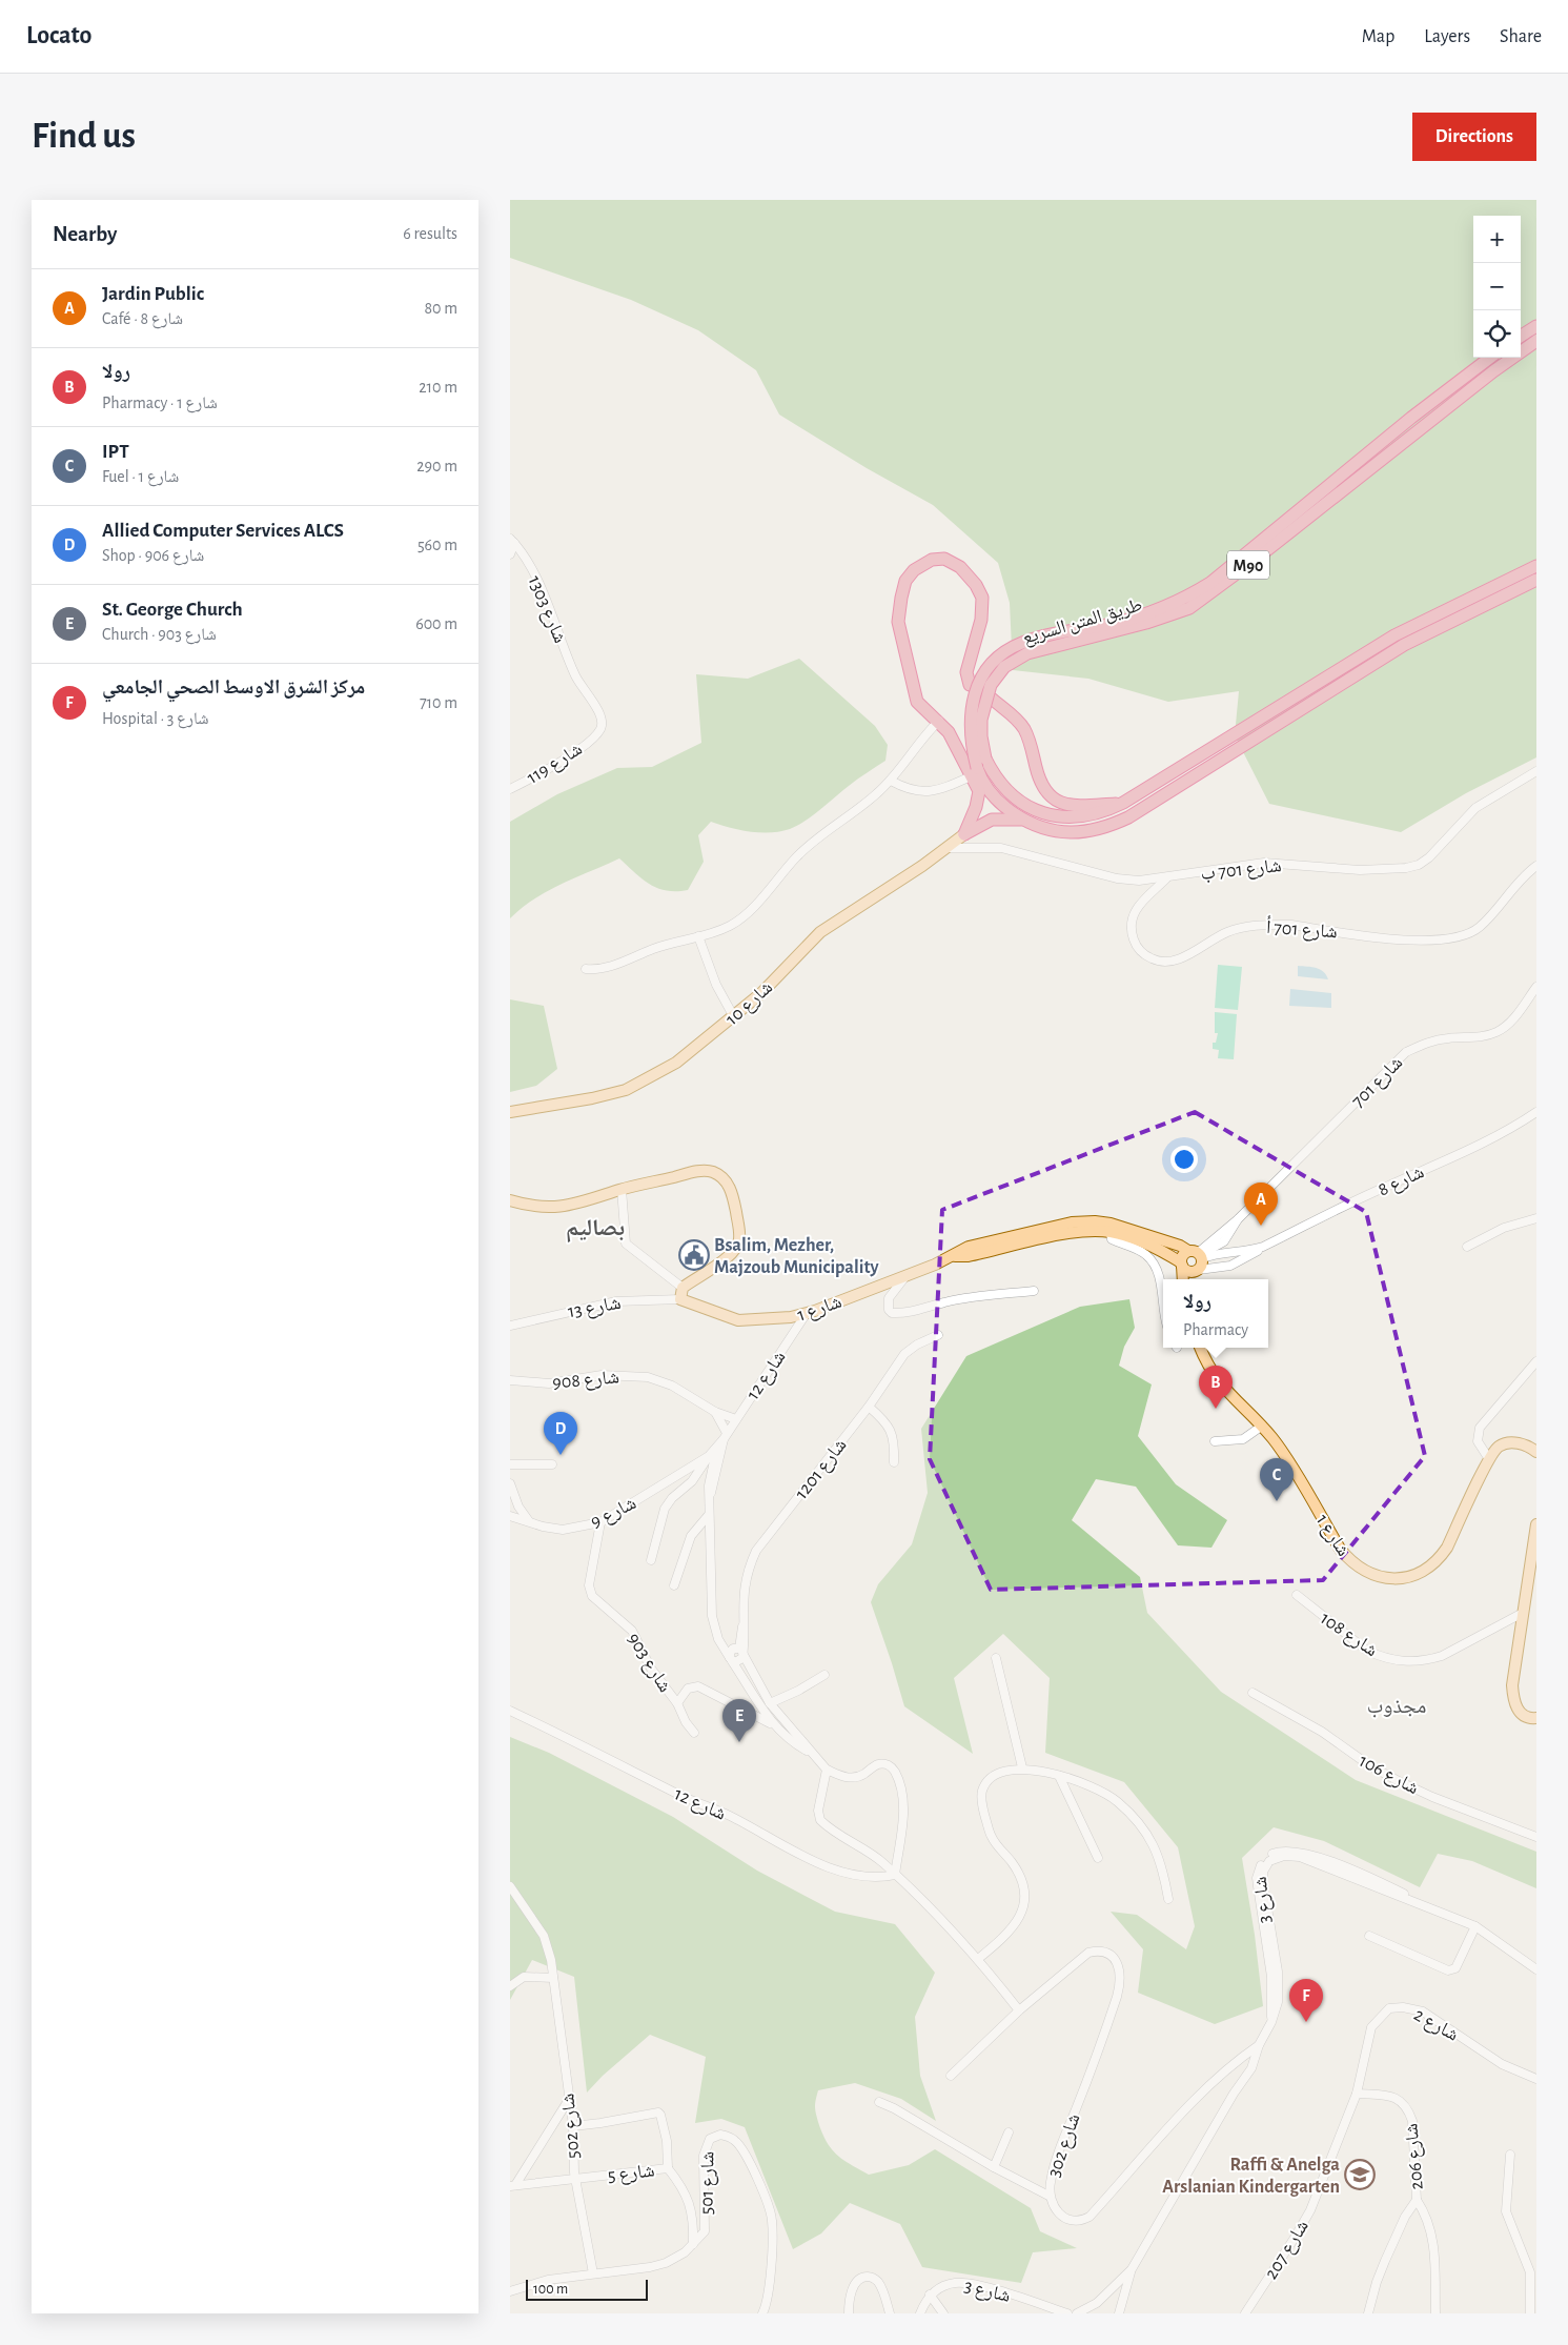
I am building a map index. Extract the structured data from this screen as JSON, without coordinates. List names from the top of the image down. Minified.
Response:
{"streets":{"highway":["M90","طريق المتن السريع"],"main road":["شارع 10","شارع 1"],"street":["شارع 1303","شارع 119","شارع 701 ب","شارع 701 أ","شارع 701","شارع 8","شارع 13","شارع 12","شارع 908","شارع 1201","شارع 9","شارع 108","شارع 903","شارع 106","شارع 3","شارع 2","شارع 502","شارع 302","شارع 206","شارع 5","شارع 501","شارع 207"]},"crossings":[["شارع 1303","شارع 119"],["طريق المتن السريع","شارع 10"],["شارع 701 ب","شارع 701 أ"],["شارع 701 ب","شارع 10"],["شارع 701","شارع 8"],["شارع 701","شارع 1"],["شارع 8","شارع 1"],["شارع 13","شارع 1"],["شارع 1","شارع 12"],["شارع 12","شارع 908"],["شارع 12","شارع 1201"],["شارع 12","شارع 9"],["شارع 12","شارع 903"],["شارع 908","شارع 9"],["شارع 9","شارع 903"],["شارع 3","شارع 302"],["شارع 2","شارع 206"],["شارع 2","شارع 207"],["شارع 502","شارع 5"],["شارع 206","شارع 207"],["شارع 5","شارع 501"]],"districts":["بصاليم","مجذوب"],"places":{"public building":["Bsalim, Mezher, Majzoub Municipality"],"school or university":["Raffi & Anelga Arslanian Kindergarten"]},"scale_bar":"100 m","page":{"header":"Locato","nav":["Map","Layers","Share"],"buttons":"Directions","title":"Find us","heading":["Nearby","6 results"],"map_buttons":["+","−"],"list":[{"mark":"A","name":"Jardin Public","note":"Café · شارع 8","value":"80 m"},{"mark":"B","name":"رولا","note":"Pharmacy · شارع 1","value":"210 m"},{"mark":"C","name":"IPT","note":"Fuel · شارع 1","value":"290 m"},{"mark":"D","name":"Allied Computer Services ALCS","note":"Shop · شارع 906","value":"560 m"},{"mark":"E","name":"St. George Church","note":"Church · شارع 903","value":"600 m"},{"mark":"F","name":"مركز الشرق الاوسط الصحي الجامعي","note":"Hospital · شارع 3","value":"710 m"}],"pins":["A","B","D","C","E","F"],"popup":["رولا","Pharmacy"],"scale":"100 m"}}
